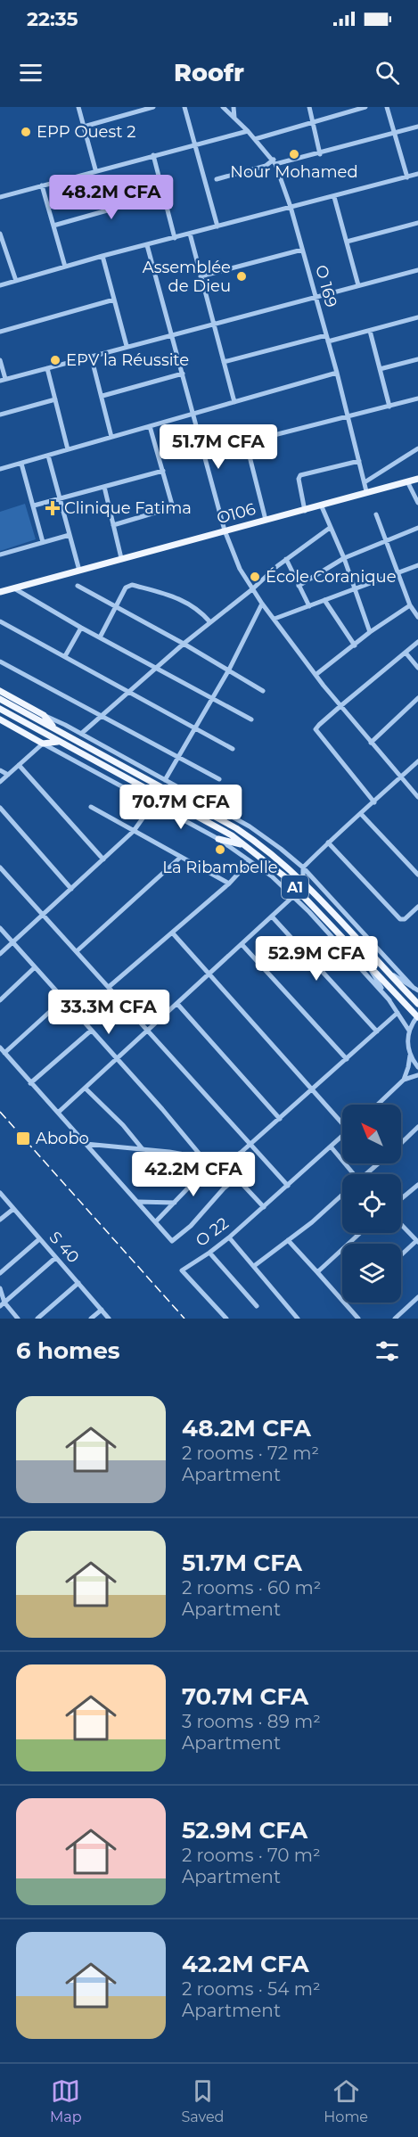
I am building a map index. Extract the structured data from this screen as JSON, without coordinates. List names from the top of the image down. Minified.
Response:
{"streets":{"main road":["O106","A1"],"street":["O 169","O 22","S 40"]},"crossings":[["O 169","O106"]],"places":{"other":["EPP Ouest 2","Nour Mohamed","Assemblée de Dieu","EPV la Réussite","École Coranique","La Ribambelle"],"health":["Clinique Fatima"],"transit":["Abobo"]},"north":"top left","page":{"status":"22:35","header":"Roofr","price":["48.2M CFA","51.7M CFA","70.7M CFA","52.9M CFA","33.3M CFA","42.2M CFA"],"heading":"6 homes","list":[{"name":"48.2M CFA","note":"2 rooms · 72 m² · Apartment"},{"name":"51.7M CFA","note":"2 rooms · 60 m² · Apartment"},{"name":"70.7M CFA","note":"3 rooms · 89 m² · Apartment"},{"name":"52.9M CFA","note":"2 rooms · 70 m² · Apartment"},{"name":"42.2M CFA","note":"2 rooms · 54 m² · Apartment"}],"tabs":["Map","Saved","Home"]}}
